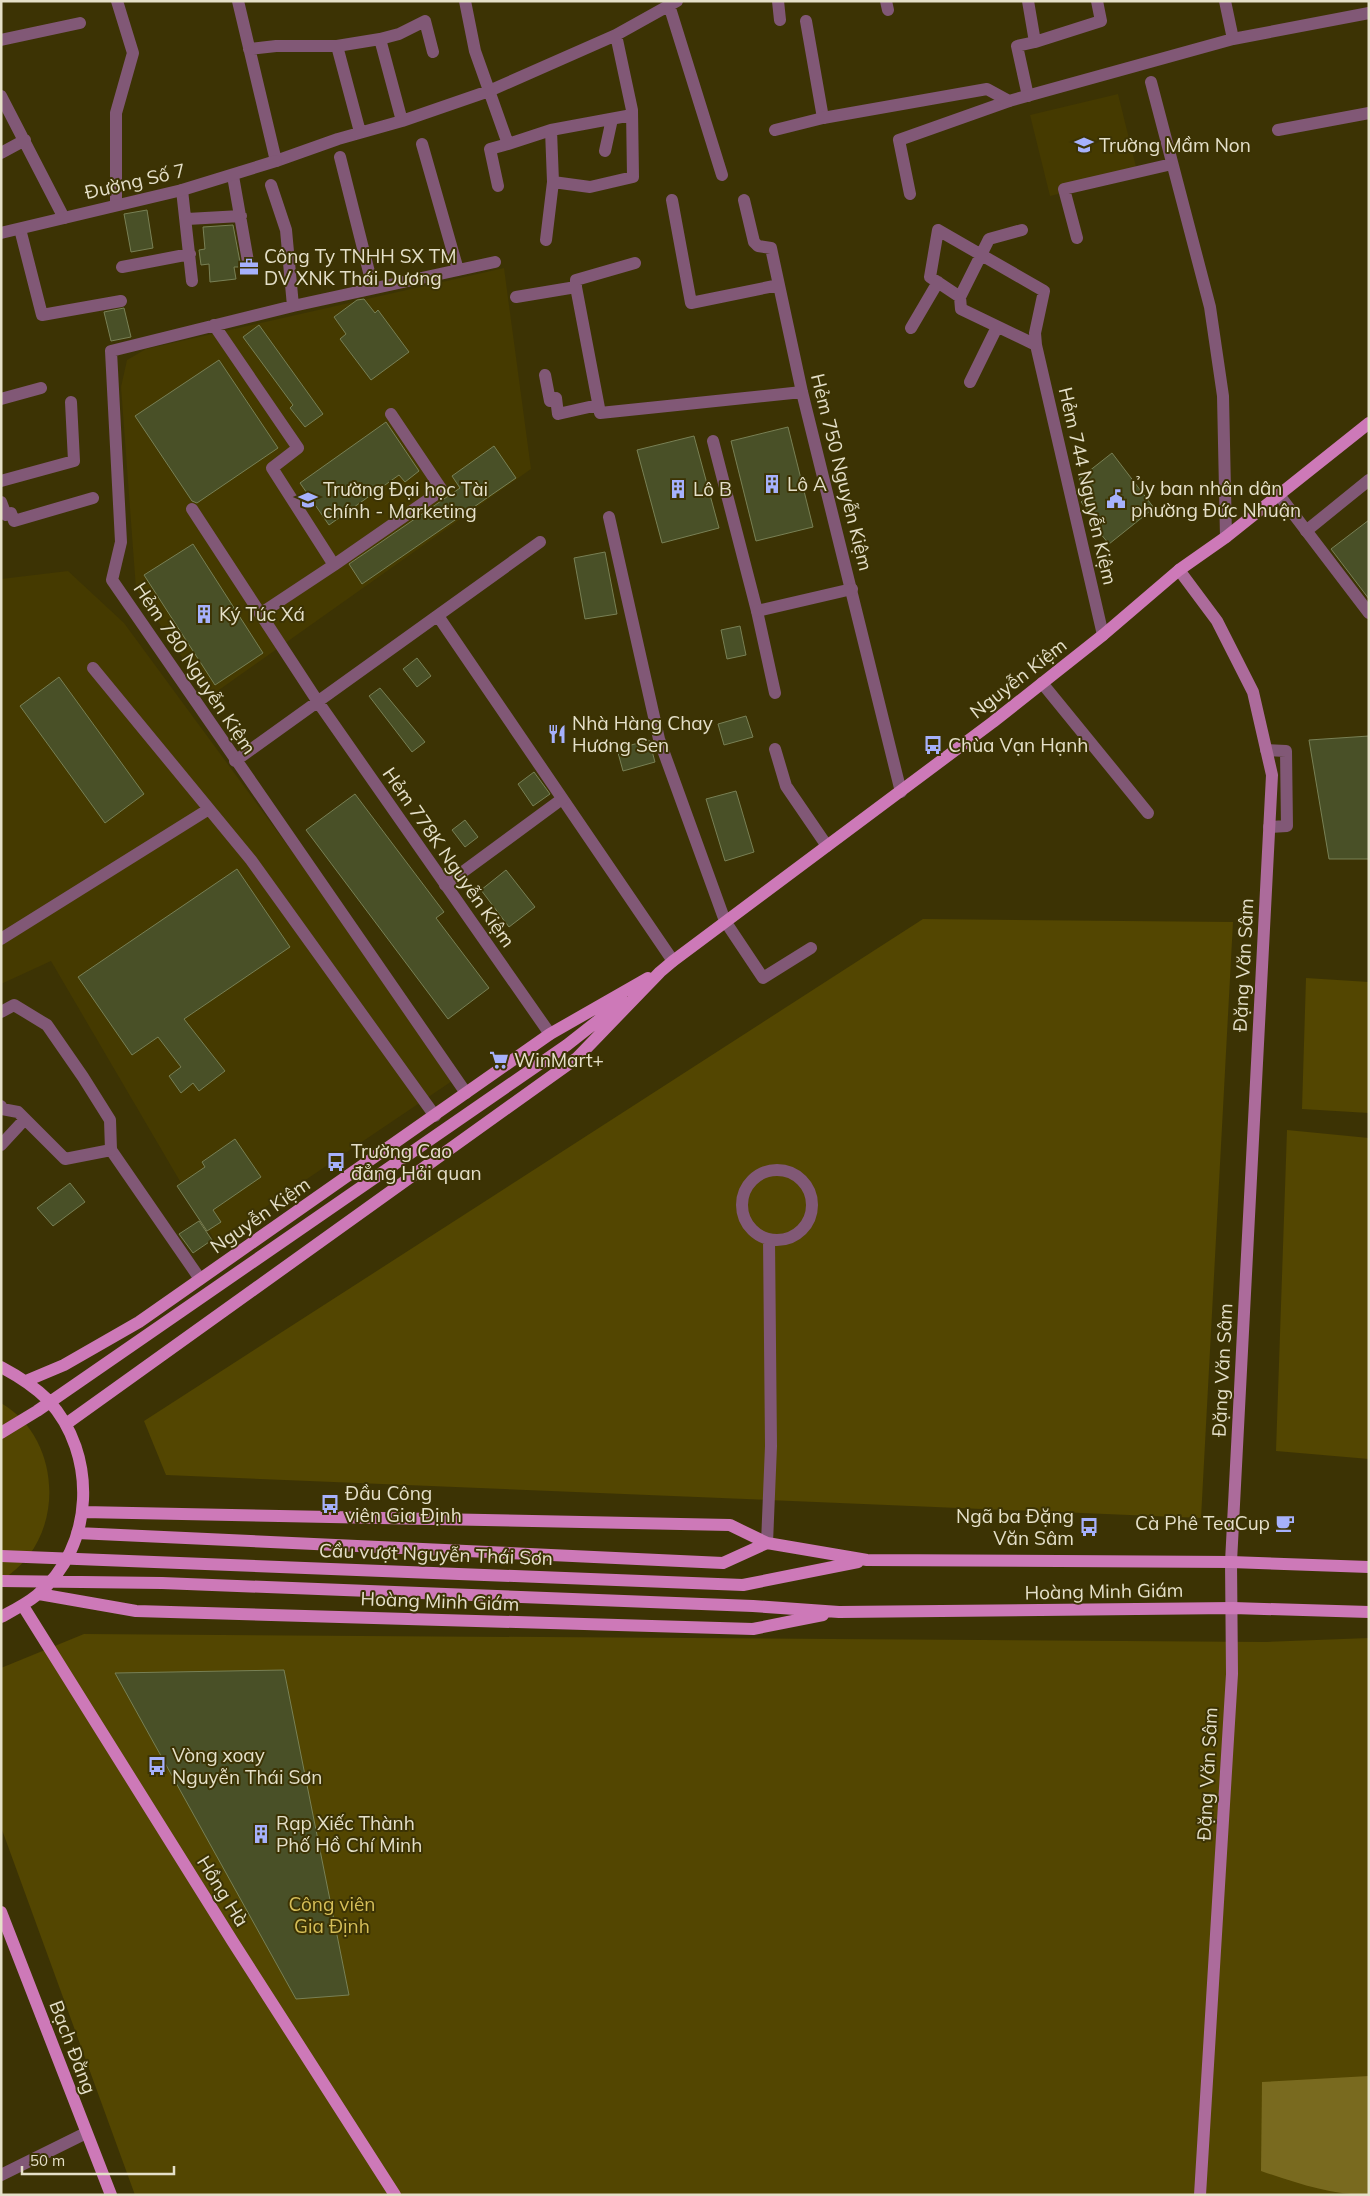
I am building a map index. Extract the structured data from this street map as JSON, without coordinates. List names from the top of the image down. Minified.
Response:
{"streets":{"main road":["Nguyễn Kiệm","Cầu vượt Nguyễn Thái Sơn","Hoàng Minh Giám","Hồng Hà","Bạch Đằng"],"street":["Đường Số 7","Hẻm 750 Nguyễn Kiệm","Hẻm 744 Nguyễn Kiệm","Hẻm 780 Nguyễn Kiệm","Hẻm 778K Nguyễn Kiệm","Đặng Văn Sâm"]},"crossings":[["Hẻm 750 Nguyễn Kiệm","Nguyễn Kiệm"],["Hẻm 744 Nguyễn Kiệm","Nguyễn Kiệm"],["Hẻm 780 Nguyễn Kiệm","Nguyễn Kiệm"],["Nguyễn Kiệm","Hẻm 778K Nguyễn Kiệm"],["Nguyễn Kiệm","Đặng Văn Sâm"],["Đặng Văn Sâm","Hoàng Minh Giám"],["Cầu vượt Nguyễn Thái Sơn","Hoàng Minh Giám"]],"parks":["Công viên Gia Định"],"places":{"school or university":["Trường Mầm Non","Trường Đại học Tài chính - Marketing"],"office":["Công Ty TNHH SX TM DV XNK Thái Dương"],"building":["Lô A","Lô B","Ký Túc Xá","Rạp Xiếc Thành Phố Hồ Chí Minh"],"public building":["Ủy ban nhân dân phường Đức Nhuận"],"restaurant":["Nhà Hàng Chay Hương Sen"],"bus stop":["Chùa Vạn Hạnh","Trường Cao đẳng Hải quan","Đầu Công viên Gia Định","Ngã ba Đặng Văn Sâm","Vòng xoay Nguyễn Thái Sơn"],"supermarket":["WinMart+"],"cafe":["Cà Phê TeaCup"]},"scale_bar":"50 m"}
